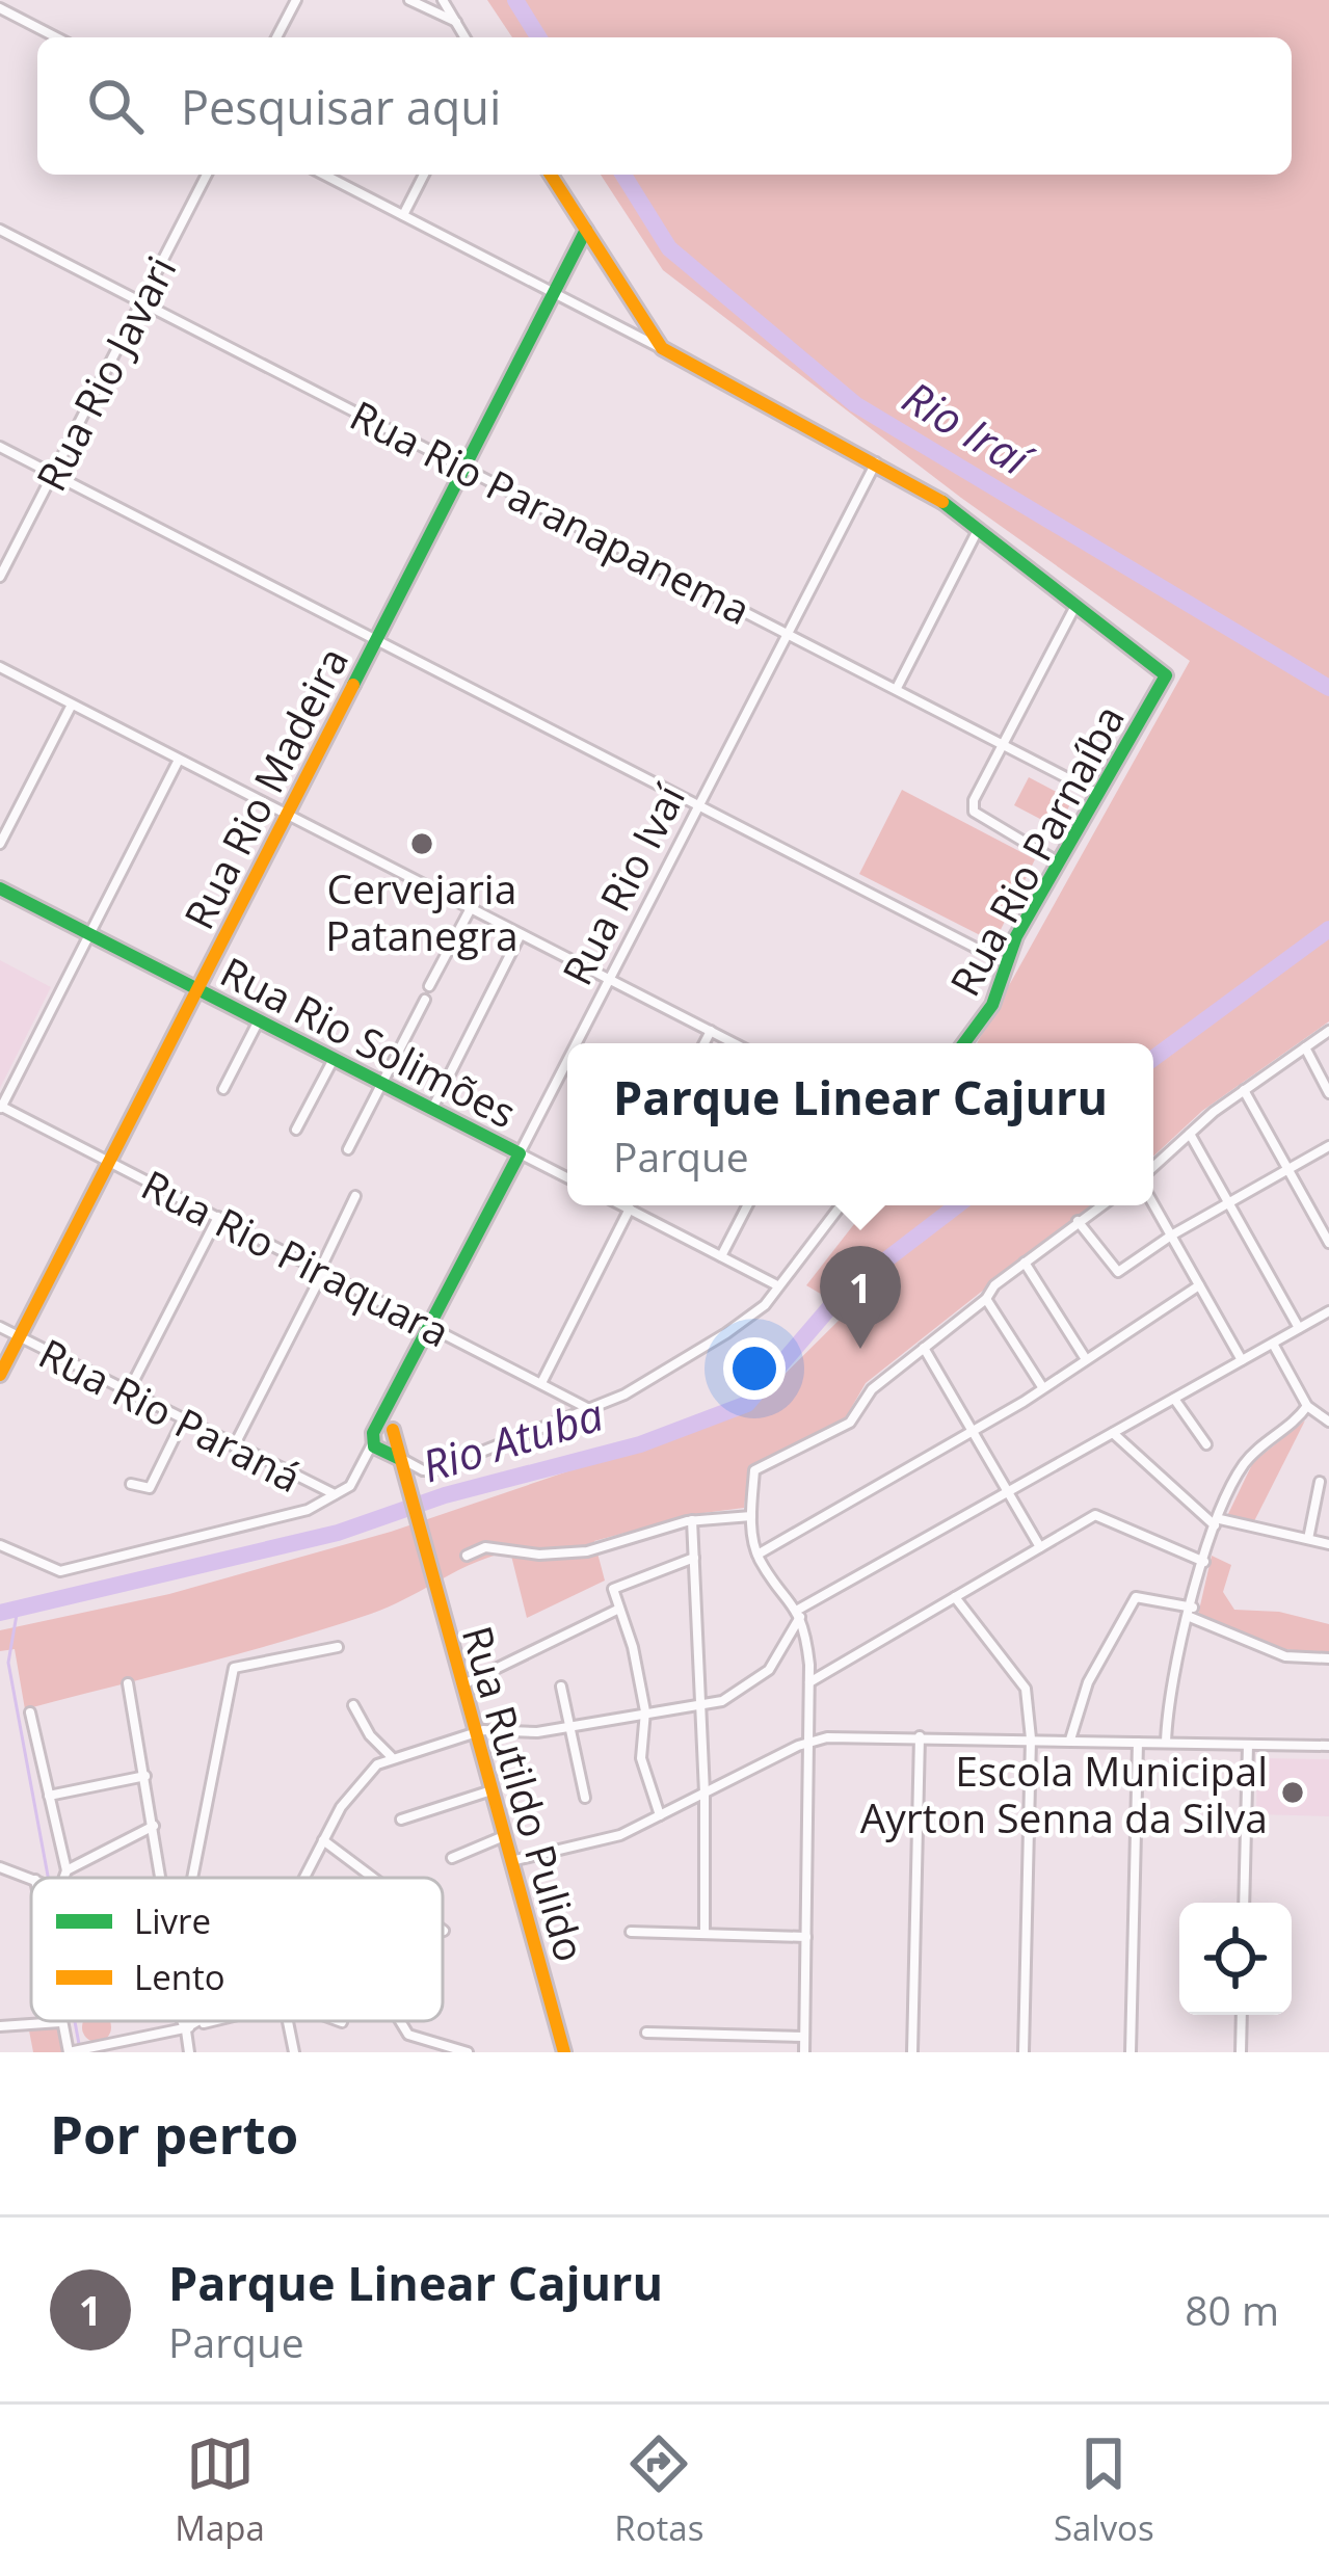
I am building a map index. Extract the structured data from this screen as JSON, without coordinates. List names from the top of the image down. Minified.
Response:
{"streets":{"street":["Rua Rio Javari","Rua Rio Paranapanema","Rua Rio Madeira","Rua Rio Parnaíba","Rua Rio Ivaí","Rua Rio Solimões","Rua Rio Piraquara","Rua Rio Paraná","Rua Rutildo Pulido"]},"crossings":[["Rua Rio Javari","Rua Rio Paranapanema"],["Rua Rio Paranapanema","Rua Rio Madeira"],["Rua Rio Paranapanema","Rua Rio Parnaíba"],["Rua Rio Paranapanema","Rua Rio Ivaí"],["Rua Rio Madeira","Rua Rio Solimões"],["Rua Rio Madeira","Rua Rio Piraquara"],["Rua Rio Madeira","Rua Rio Paraná"],["Rua Rio Ivaí","Rua Rio Solimões"],["Rua Rio Ivaí","Rua Rio Piraquara"],["Rua Rio Ivaí","Rua Rio Paraná"],["Rua Rio Ivaí","Rua Rutildo Pulido"]],"water":["Rio Iraí","Rio Atuba"],"places":["Cervejaria Patanegra","Escola Municipal Ayrton Senna da Silva"],"legend":["Livre","Lento"],"page":{"search":"Pesquisar aqui","popup":["Parque Linear Cajuru","Parque"],"pins":"1","heading":"Por perto","list":[{"mark":"1","name":"Parque Linear Cajuru","note":"Parque","value":"80 m"}],"nav":["Mapa","Rotas","Salvos"]}}
